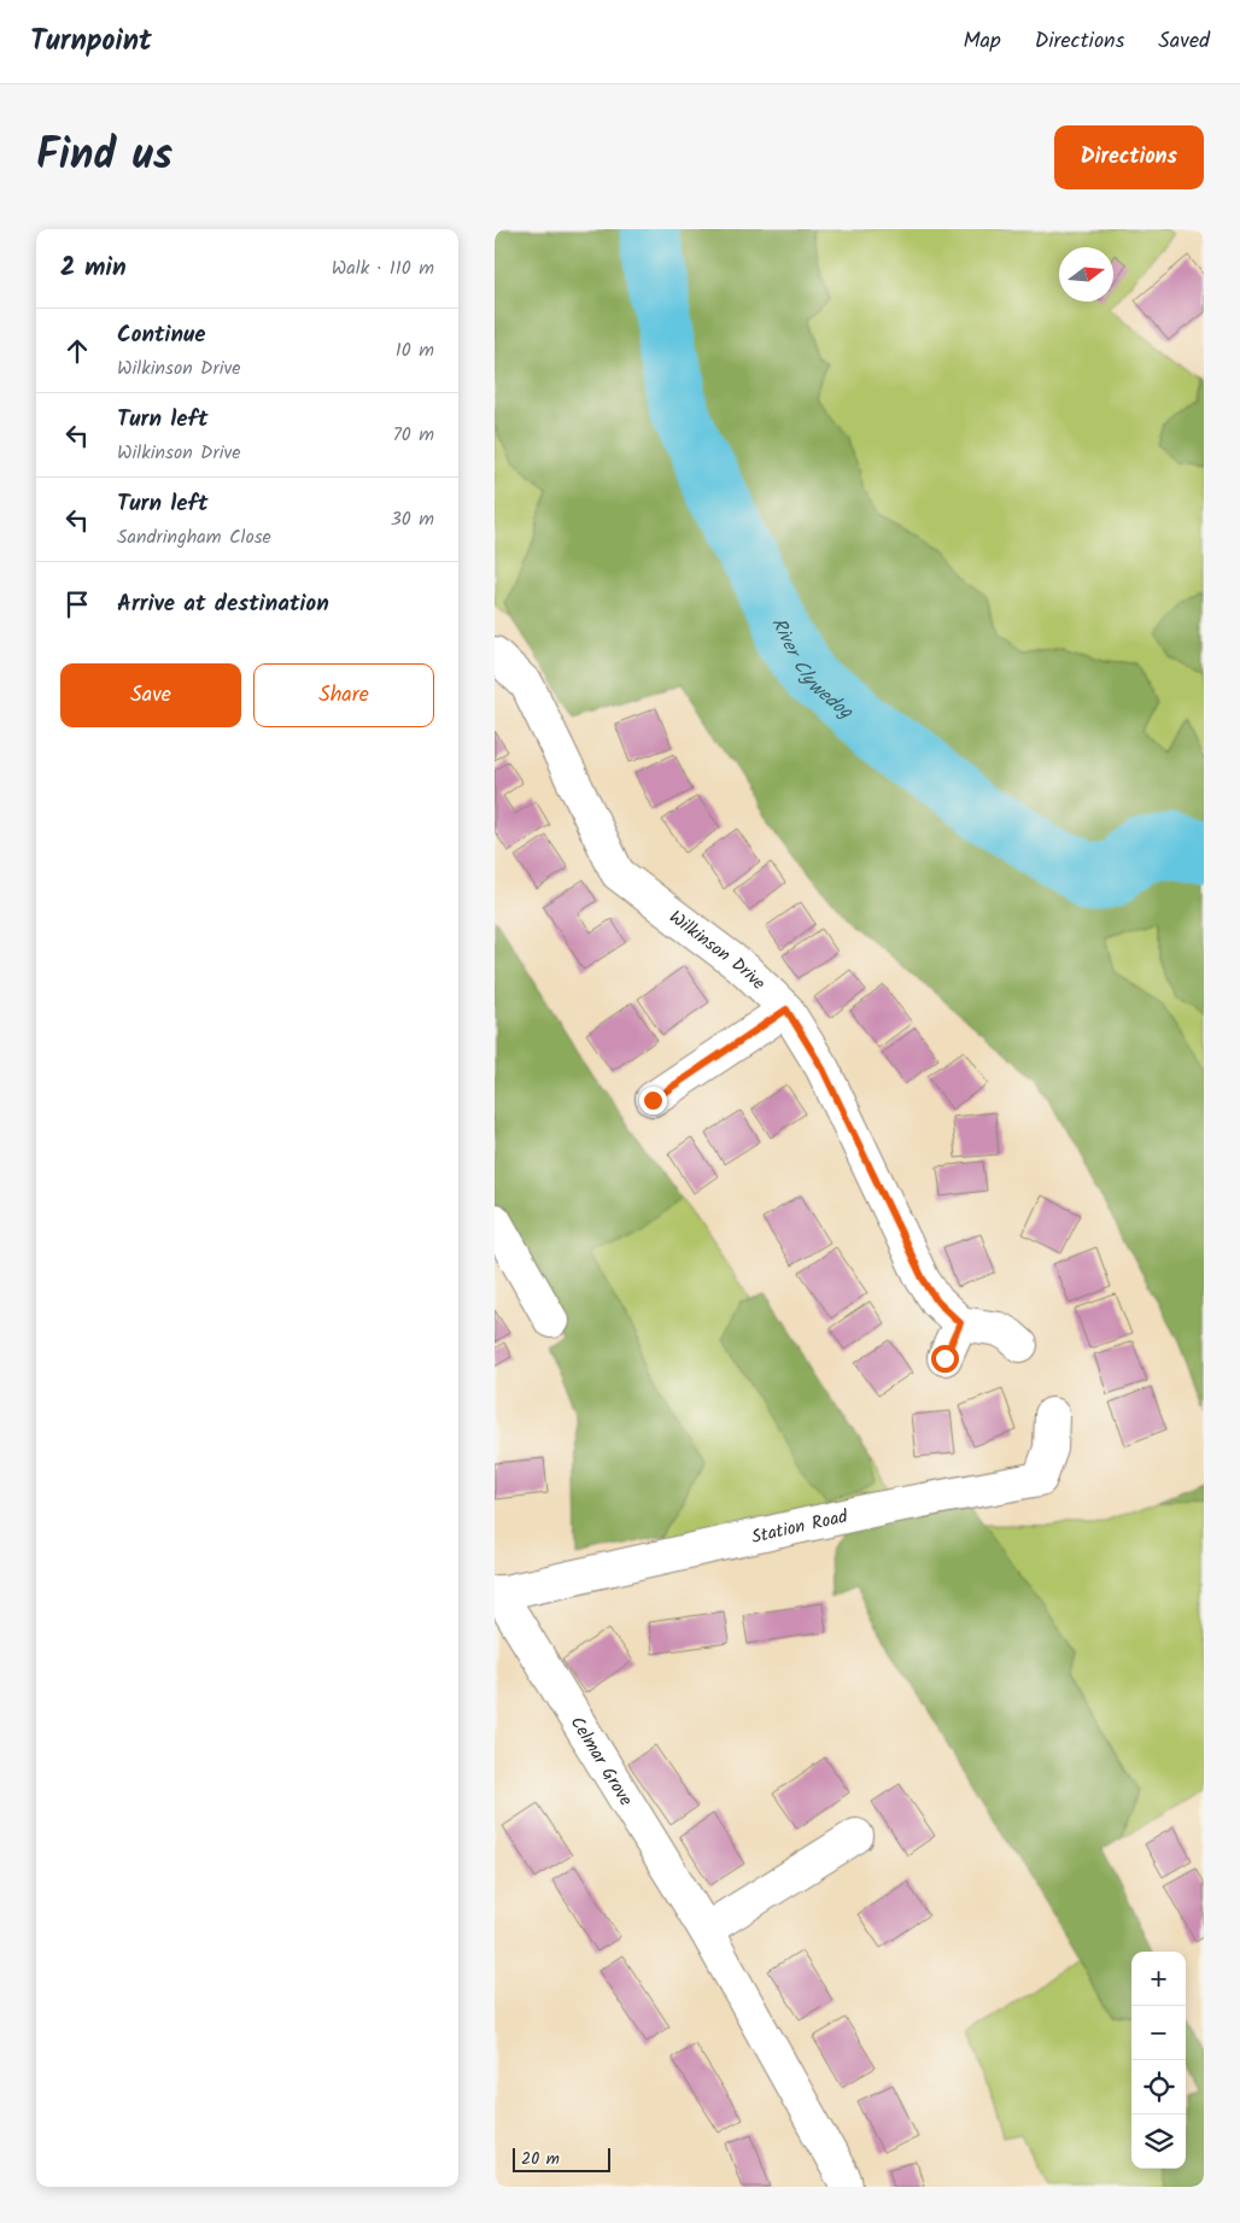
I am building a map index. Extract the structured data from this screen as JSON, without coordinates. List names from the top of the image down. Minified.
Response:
{"streets":{"street":["Wilkinson Drive","Station Road","Celmar Grove"]},"crossings":[["Station Road","Celmar Grove"]],"water":["River Clywedog"],"scale_bar":"20 m","north":"right","page":{"header":"Turnpoint","nav":["Map","Directions","Saved"],"title":"Find us","buttons":["Directions",["Save","Share"]],"heading":["2 min","Walk · 110 m"],"list":[["Continue","Wilkinson Drive","10 m"],["Turn left","Wilkinson Drive","70 m"],["Turn left","Sandringham Close","30 m"],"Arrive at destination"],"map_buttons":["+","−"],"scale":"20 m"}}
